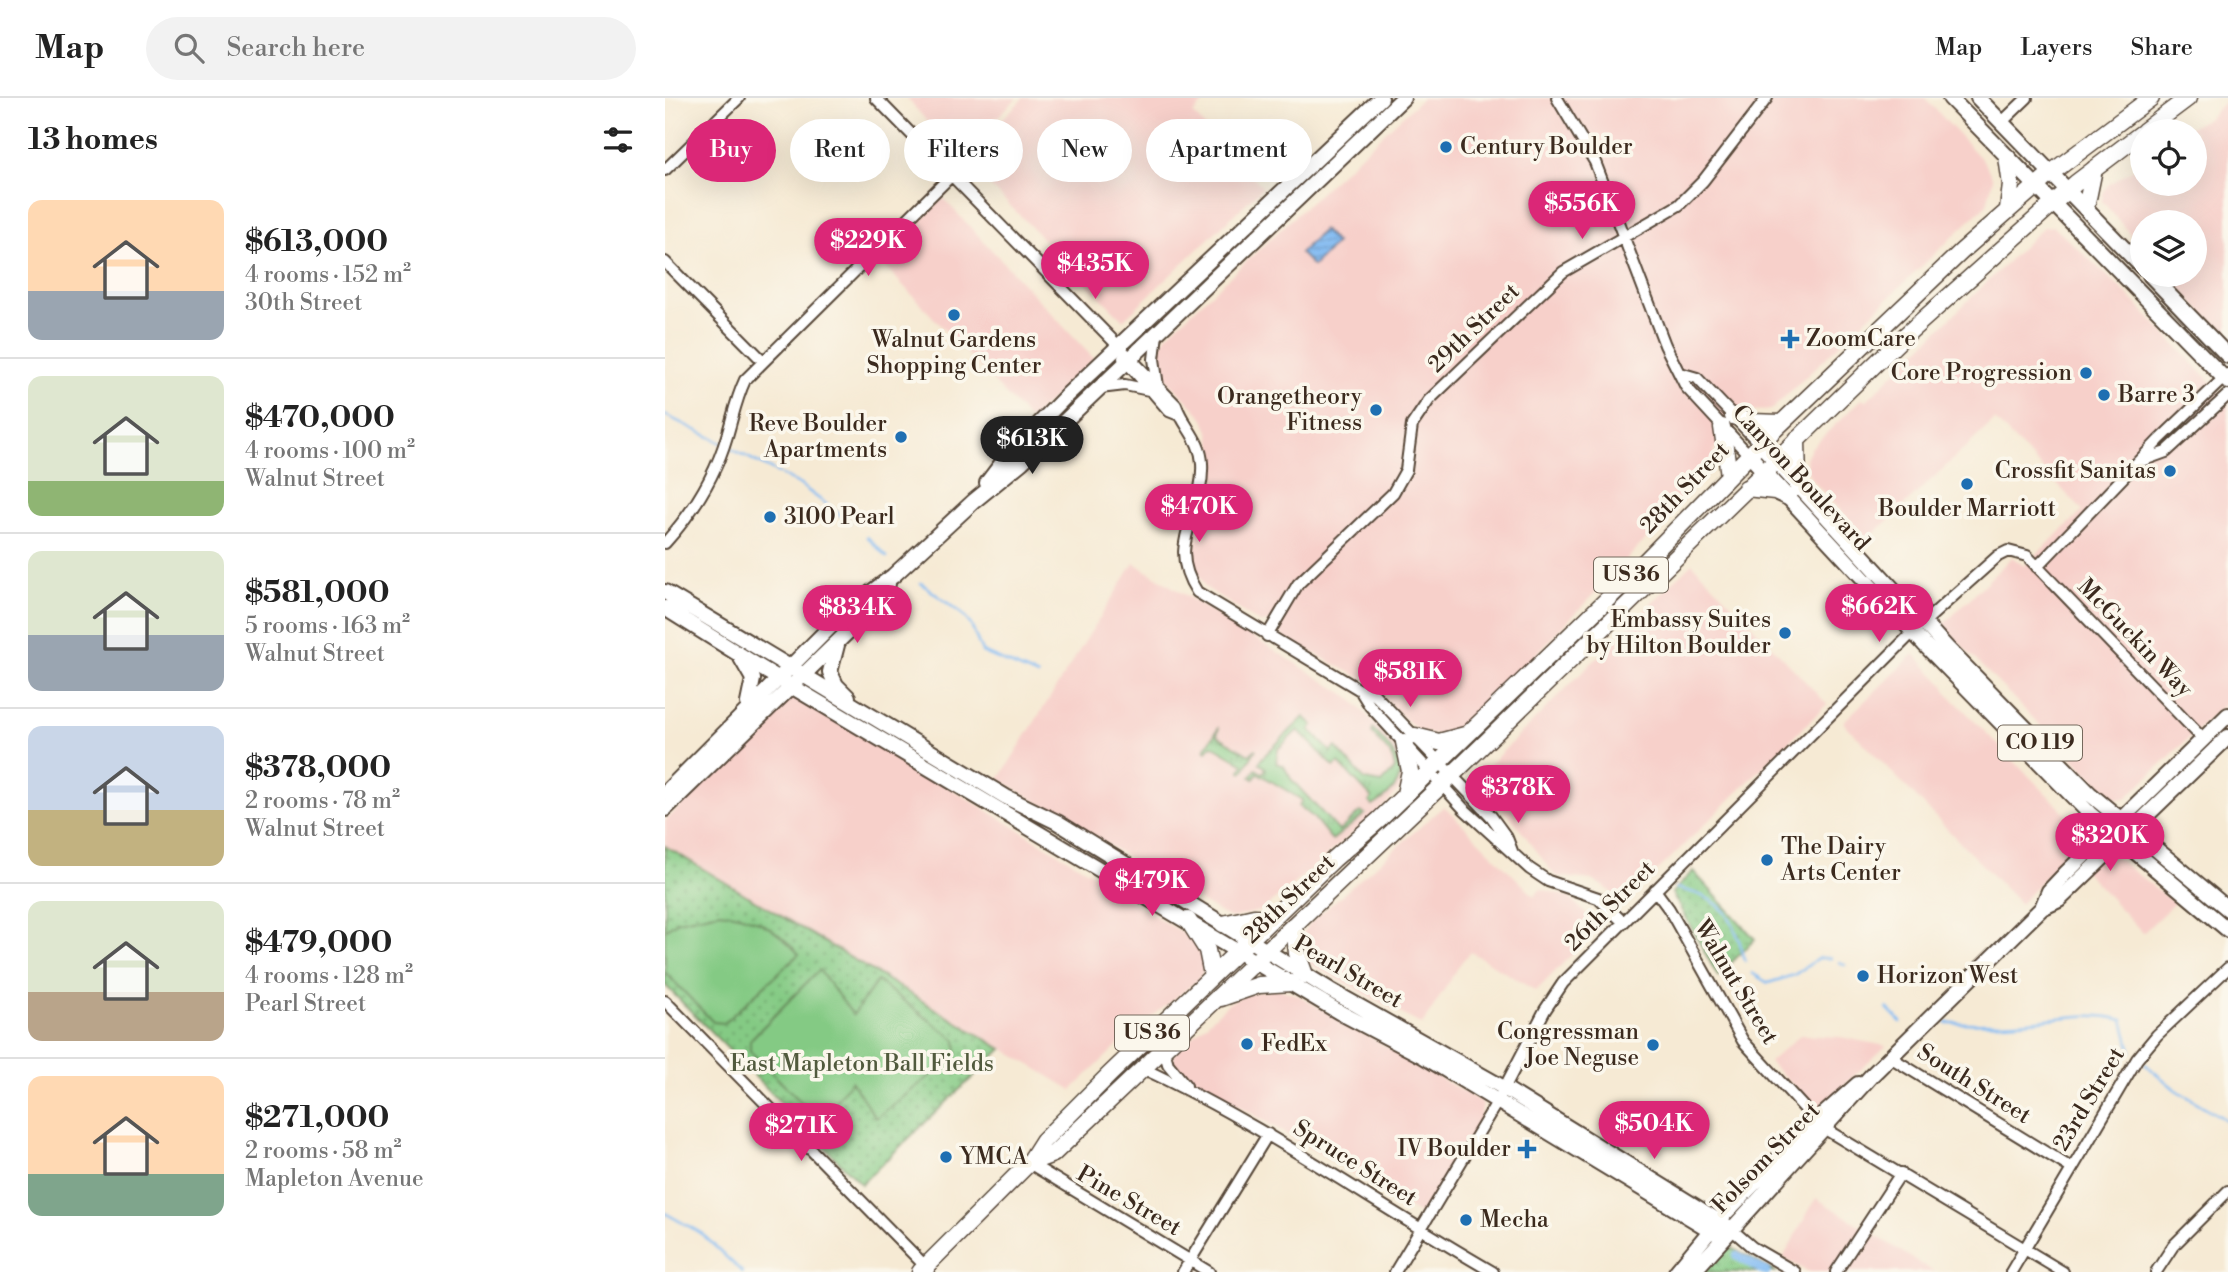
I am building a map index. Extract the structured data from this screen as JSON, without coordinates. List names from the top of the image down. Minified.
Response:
{"streets":{"highway":["28th Street","US 36"],"main road":["Canyon Boulevard","CO 119","Pearl Street","Folsom Street"],"street":["29th Street","McGuckin Way","26th Street","Walnut Street","South Street","23rd Street","Spruce Street","Pine Street"]},"crossings":[["29th Street","Canyon Boulevard"],["Canyon Boulevard","28th Street"],["Canyon Boulevard","McGuckin Way"],["Canyon Boulevard","26th Street"],["Canyon Boulevard","Folsom Street"],["28th Street","US 36"],["28th Street","Pearl Street"],["28th Street","Spruce Street"],["28th Street","Pine Street"],["McGuckin Way","26th Street"],["McGuckin Way","Folsom Street"],["26th Street","Pearl Street"],["26th Street","Walnut Street"],["26th Street","Spruce Street"],["Pearl Street","Folsom Street"],["Walnut Street","23rd Street"],["Walnut Street","Folsom Street"],["South Street","23rd Street"],["South Street","Folsom Street"]],"parks":["East Mapleton Ball Fields"],"places":{"other":["Century Boulder","Walnut Gardens Shopping Center","Core Progression","Barre 3","Orangetheory Fitness","Reve Boulder Apartments","Crossfit Sanitas","Boulder Marriott","3100 Pearl","Embassy Suites by Hilton Boulder","The Dairy Arts Center","Horizon West","FedEx","Congressman Joe Neguse","YMCA","Mecha"],"health":["ZoomCare","IV Boulder"]},"page":{"header":"Map","search":"Search here","nav":["Map","Layers","Share"],"heading":"13 homes","chip":["Buy","Rent","Filters","New","Apartment"],"price":["$556K","$229K","$435K","$613K","$470K","$662K","$834K","$581K","$378K","$320K","$479K","$504K","$271K"],"list":[{"name":"$613,000","note":"4 rooms · 152 m² · 30th Street"},{"name":"$470,000","note":"4 rooms · 100 m² · Walnut Street"},{"name":"$581,000","note":"5 rooms · 163 m² · Walnut Street"},{"name":"$378,000","note":"2 rooms · 78 m² · Walnut Street"},{"name":"$479,000","note":"4 rooms · 128 m² · Pearl Street"},{"name":"$271,000","note":"2 rooms · 58 m² · Mapleton Avenue"}]}}
